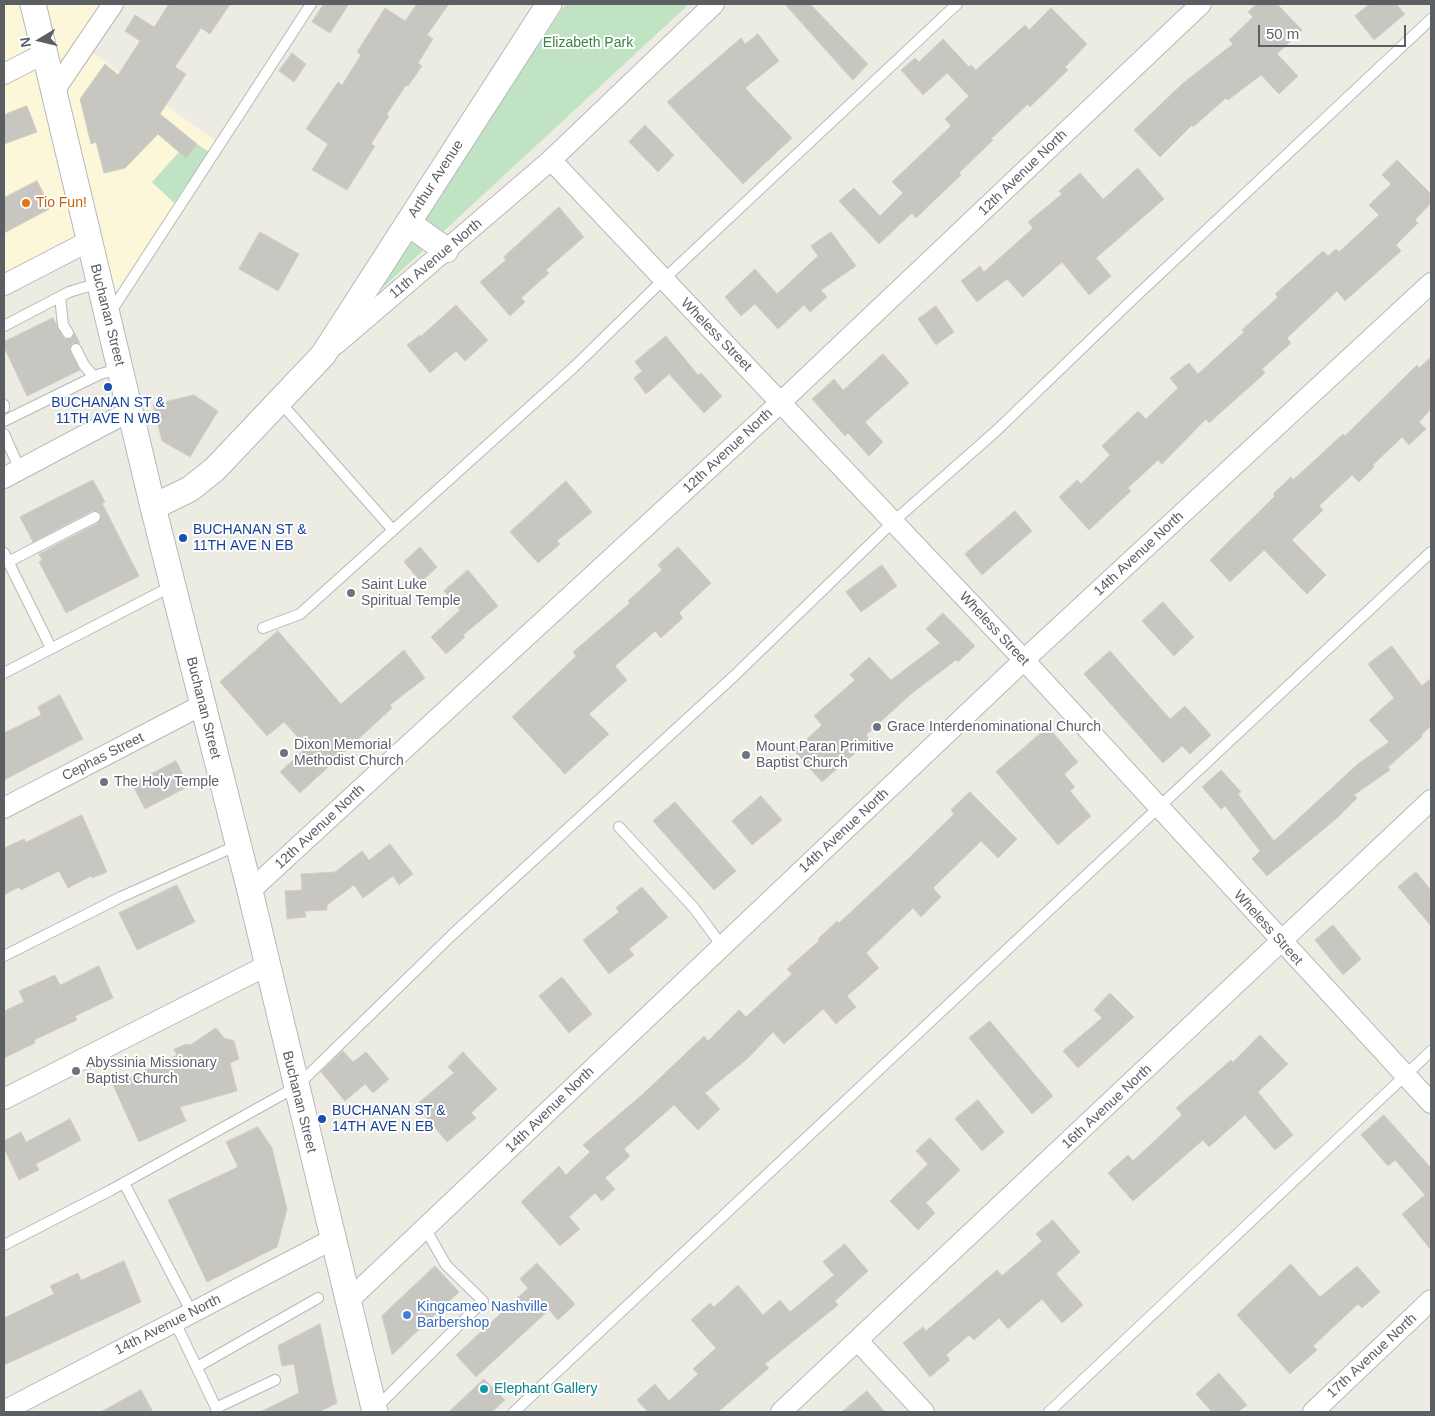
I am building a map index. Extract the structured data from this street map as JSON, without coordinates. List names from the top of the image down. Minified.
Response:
{"streets":{"street":["12th Avenue North","Arthur Avenue","11th Avenue North","Buchanan Street","Wheless Street","14th Avenue North","Cephas Street","16th Avenue North","17th Avenue North"]},"crossings":[["12th Avenue North","Buchanan Street"],["12th Avenue North","Wheless Street"],["Arthur Avenue","11th Avenue North"],["11th Avenue North","Buchanan Street"],["11th Avenue North","Wheless Street"],["Buchanan Street","14th Avenue North"],["Buchanan Street","Cephas Street"],["Wheless Street","14th Avenue North"],["Wheless Street","16th Avenue North"]],"parks":["Elizabeth Park"],"places":["Tio Fun!","BUCHANAN ST & 11TH AVE N WB","BUCHANAN ST & 11TH AVE N EB","Saint Luke Spiritual Temple","Grace Interdenominational Church","Dixon Memorial Methodist Church","Mount Paran Primitive Baptist Church","The Holy Temple","Abyssinia Missionary Baptist Church","BUCHANAN ST & 14TH AVE N EB","Kingcameo Nashville Barbershop","Elephant Gallery"],"scale_bar":"50 m","north":"left"}
